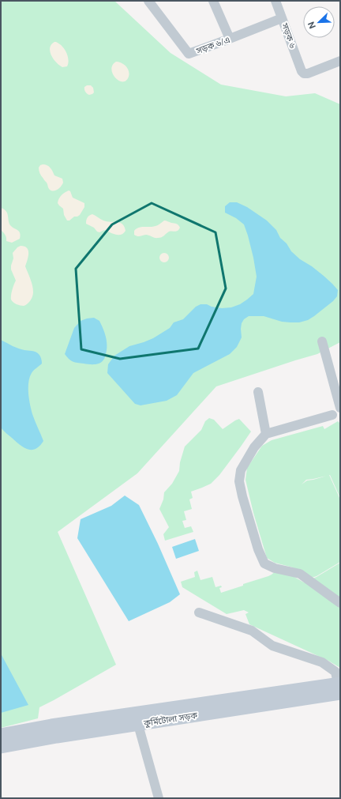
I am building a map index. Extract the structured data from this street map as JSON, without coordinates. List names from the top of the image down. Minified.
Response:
{"streets":{"main road":["কুর্মিটোলা সড়ক"],"street":["সড়ক ৬","সড়ক ৬/এ"]},"crossings":[["সড়ক ৬","সড়ক ৬/এ"]],"north":"bottom left"}
